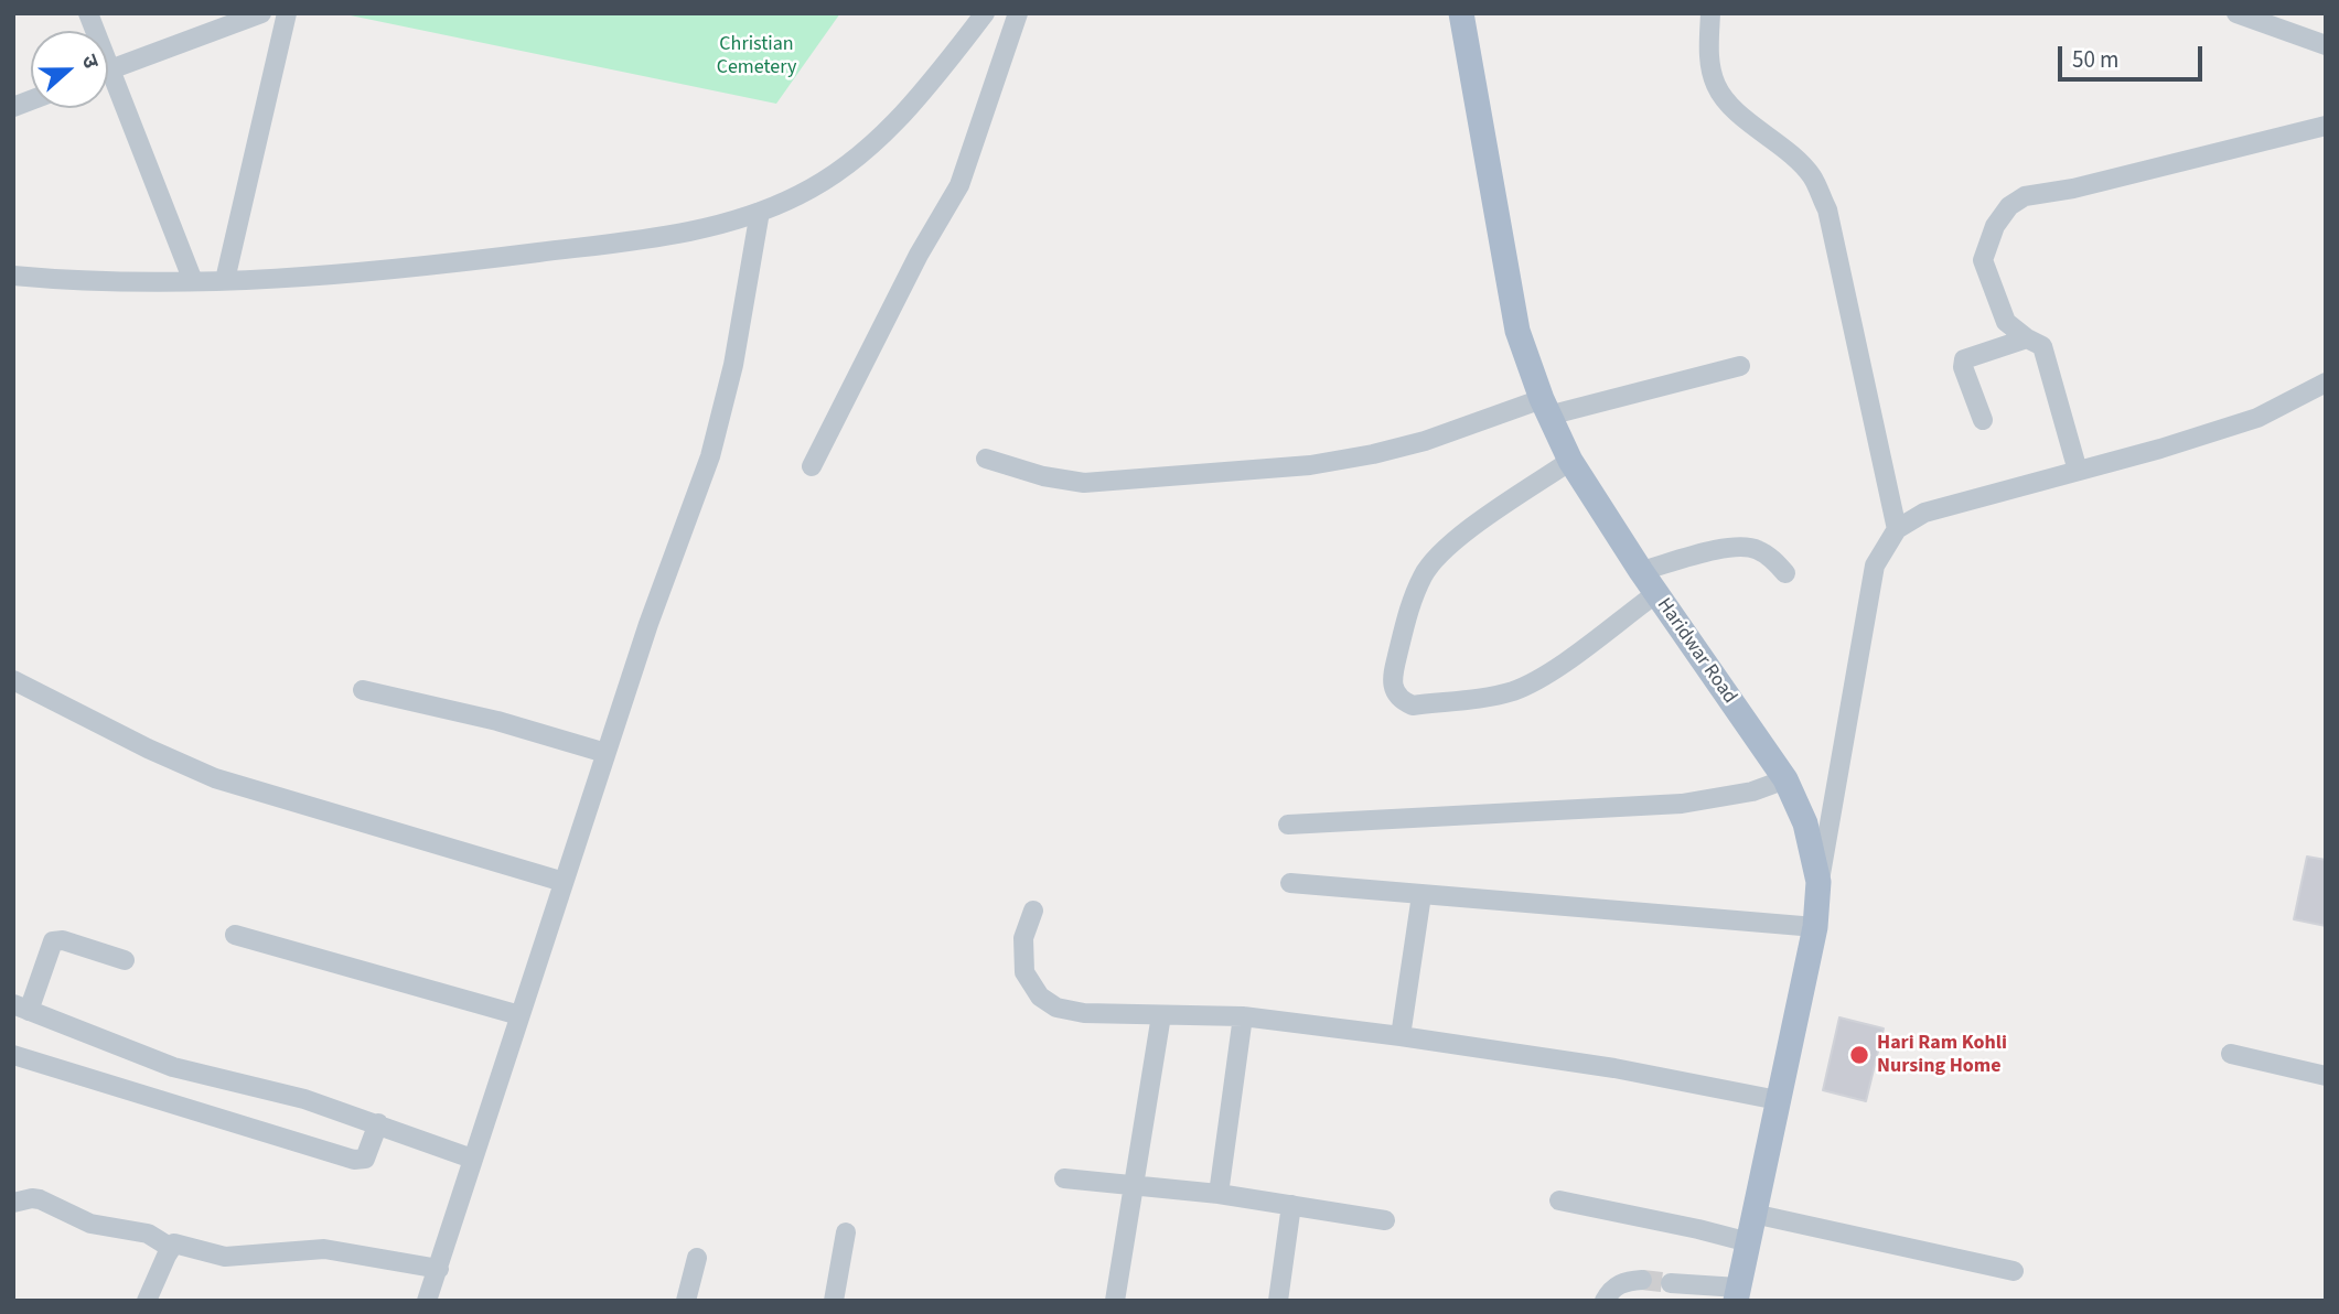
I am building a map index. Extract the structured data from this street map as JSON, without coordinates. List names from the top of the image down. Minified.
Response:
{"streets":{"main road":["Haridwar Road"]},"parks":["Christian Cemetery"],"places":["Hari Ram Kohli Nursing Home"],"scale_bar":"50 m","north":"right"}
